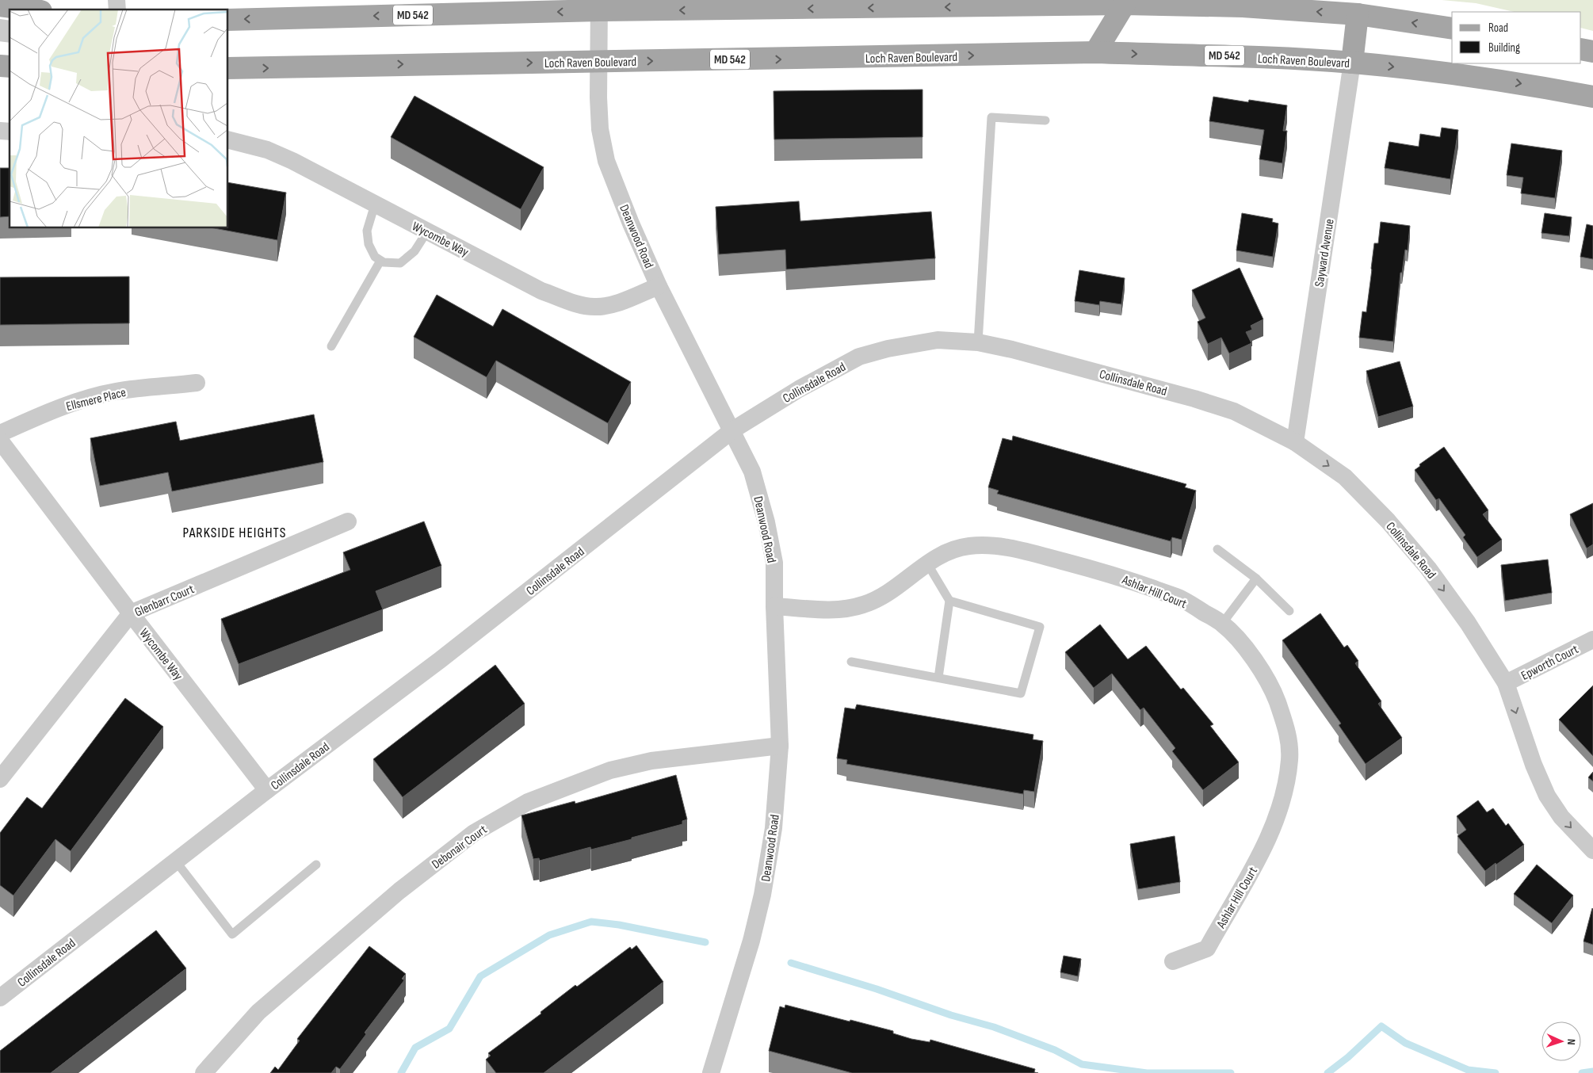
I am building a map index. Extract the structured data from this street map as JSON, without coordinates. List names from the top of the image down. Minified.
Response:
{"streets":{"main road":["MD 542","Loch Raven Boulevard"],"street":["Deanwood Road","Wycombe Way","Sayward Avenue","Collinsdale Road","Ellsmere Place","Ashlar Hill Court","Glenbarr Court","Epworth Court","Debonair Court"]},"crossings":[["MD 542","Deanwood Road"],["Loch Raven Boulevard","Deanwood Road"],["Loch Raven Boulevard","Sayward Avenue"],["Deanwood Road","Wycombe Way"],["Deanwood Road","Collinsdale Road"],["Deanwood Road","Ashlar Hill Court"],["Deanwood Road","Debonair Court"],["Wycombe Way","Collinsdale Road"],["Wycombe Way","Glenbarr Court"],["Sayward Avenue","Collinsdale Road"],["Collinsdale Road","Epworth Court"]],"districts":["PARKSIDE HEIGHTS"],"legend":["Road","Building"],"north":"right"}
